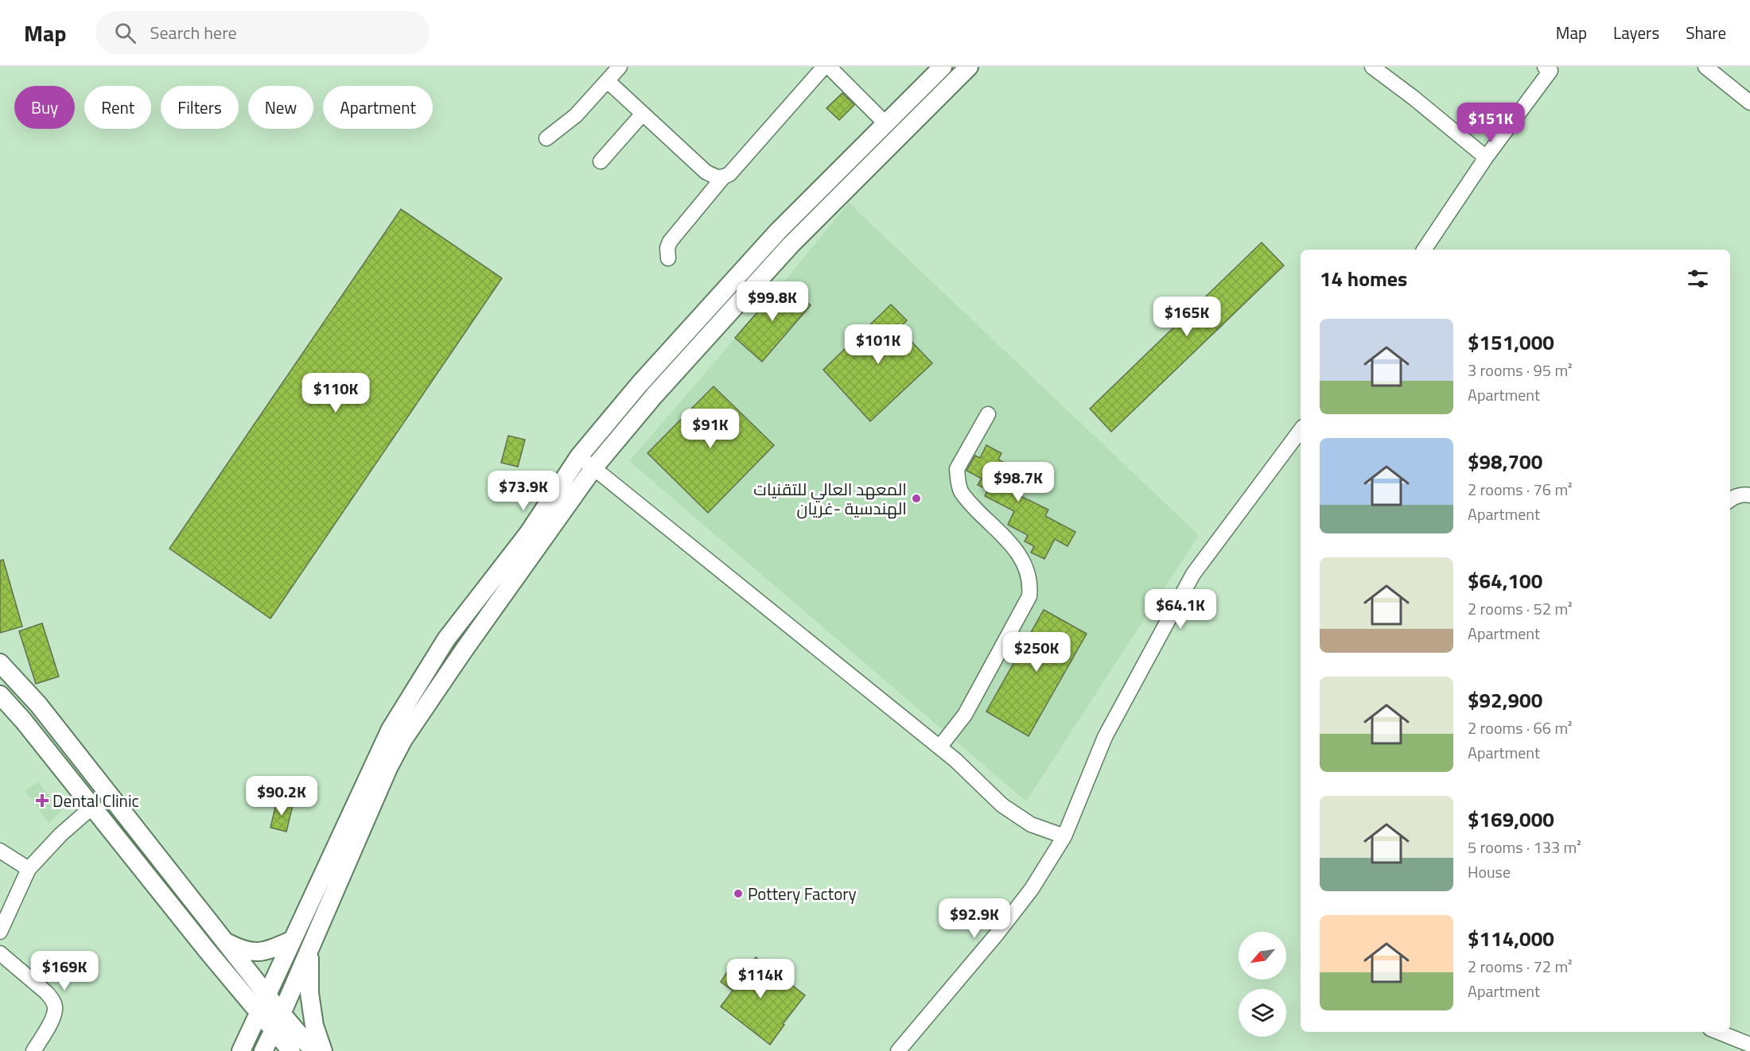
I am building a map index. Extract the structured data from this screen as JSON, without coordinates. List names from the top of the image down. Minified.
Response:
{"places":{"other":["المعهد العالي للتقنيات الهندسية -غريان","Pottery Factory"],"health":["Dental Clinic"]},"north":"bottom left","page":{"header":"Map","search":"Search here","nav":["Map","Layers","Share"],"chip":["Buy","Rent","Filters","New","Apartment"],"price":["$151K","$99.8K","$165K","$101K","$110K","$91K","$98.7K","$73.9K","$64.1K","$250K","$90.2K","$92.9K","$169K","$114K"],"heading":"14 homes","list":[{"name":"$151,000","note":"3 rooms · 95 m² · Apartment"},{"name":"$98,700","note":"2 rooms · 76 m² · Apartment"},{"name":"$64,100","note":"2 rooms · 52 m² · Apartment"},{"name":"$92,900","note":"2 rooms · 66 m² · Apartment"},{"name":"$169,000","note":"5 rooms · 133 m² · House"},{"name":"$114,000","note":"2 rooms · 72 m² · Apartment"}]}}
